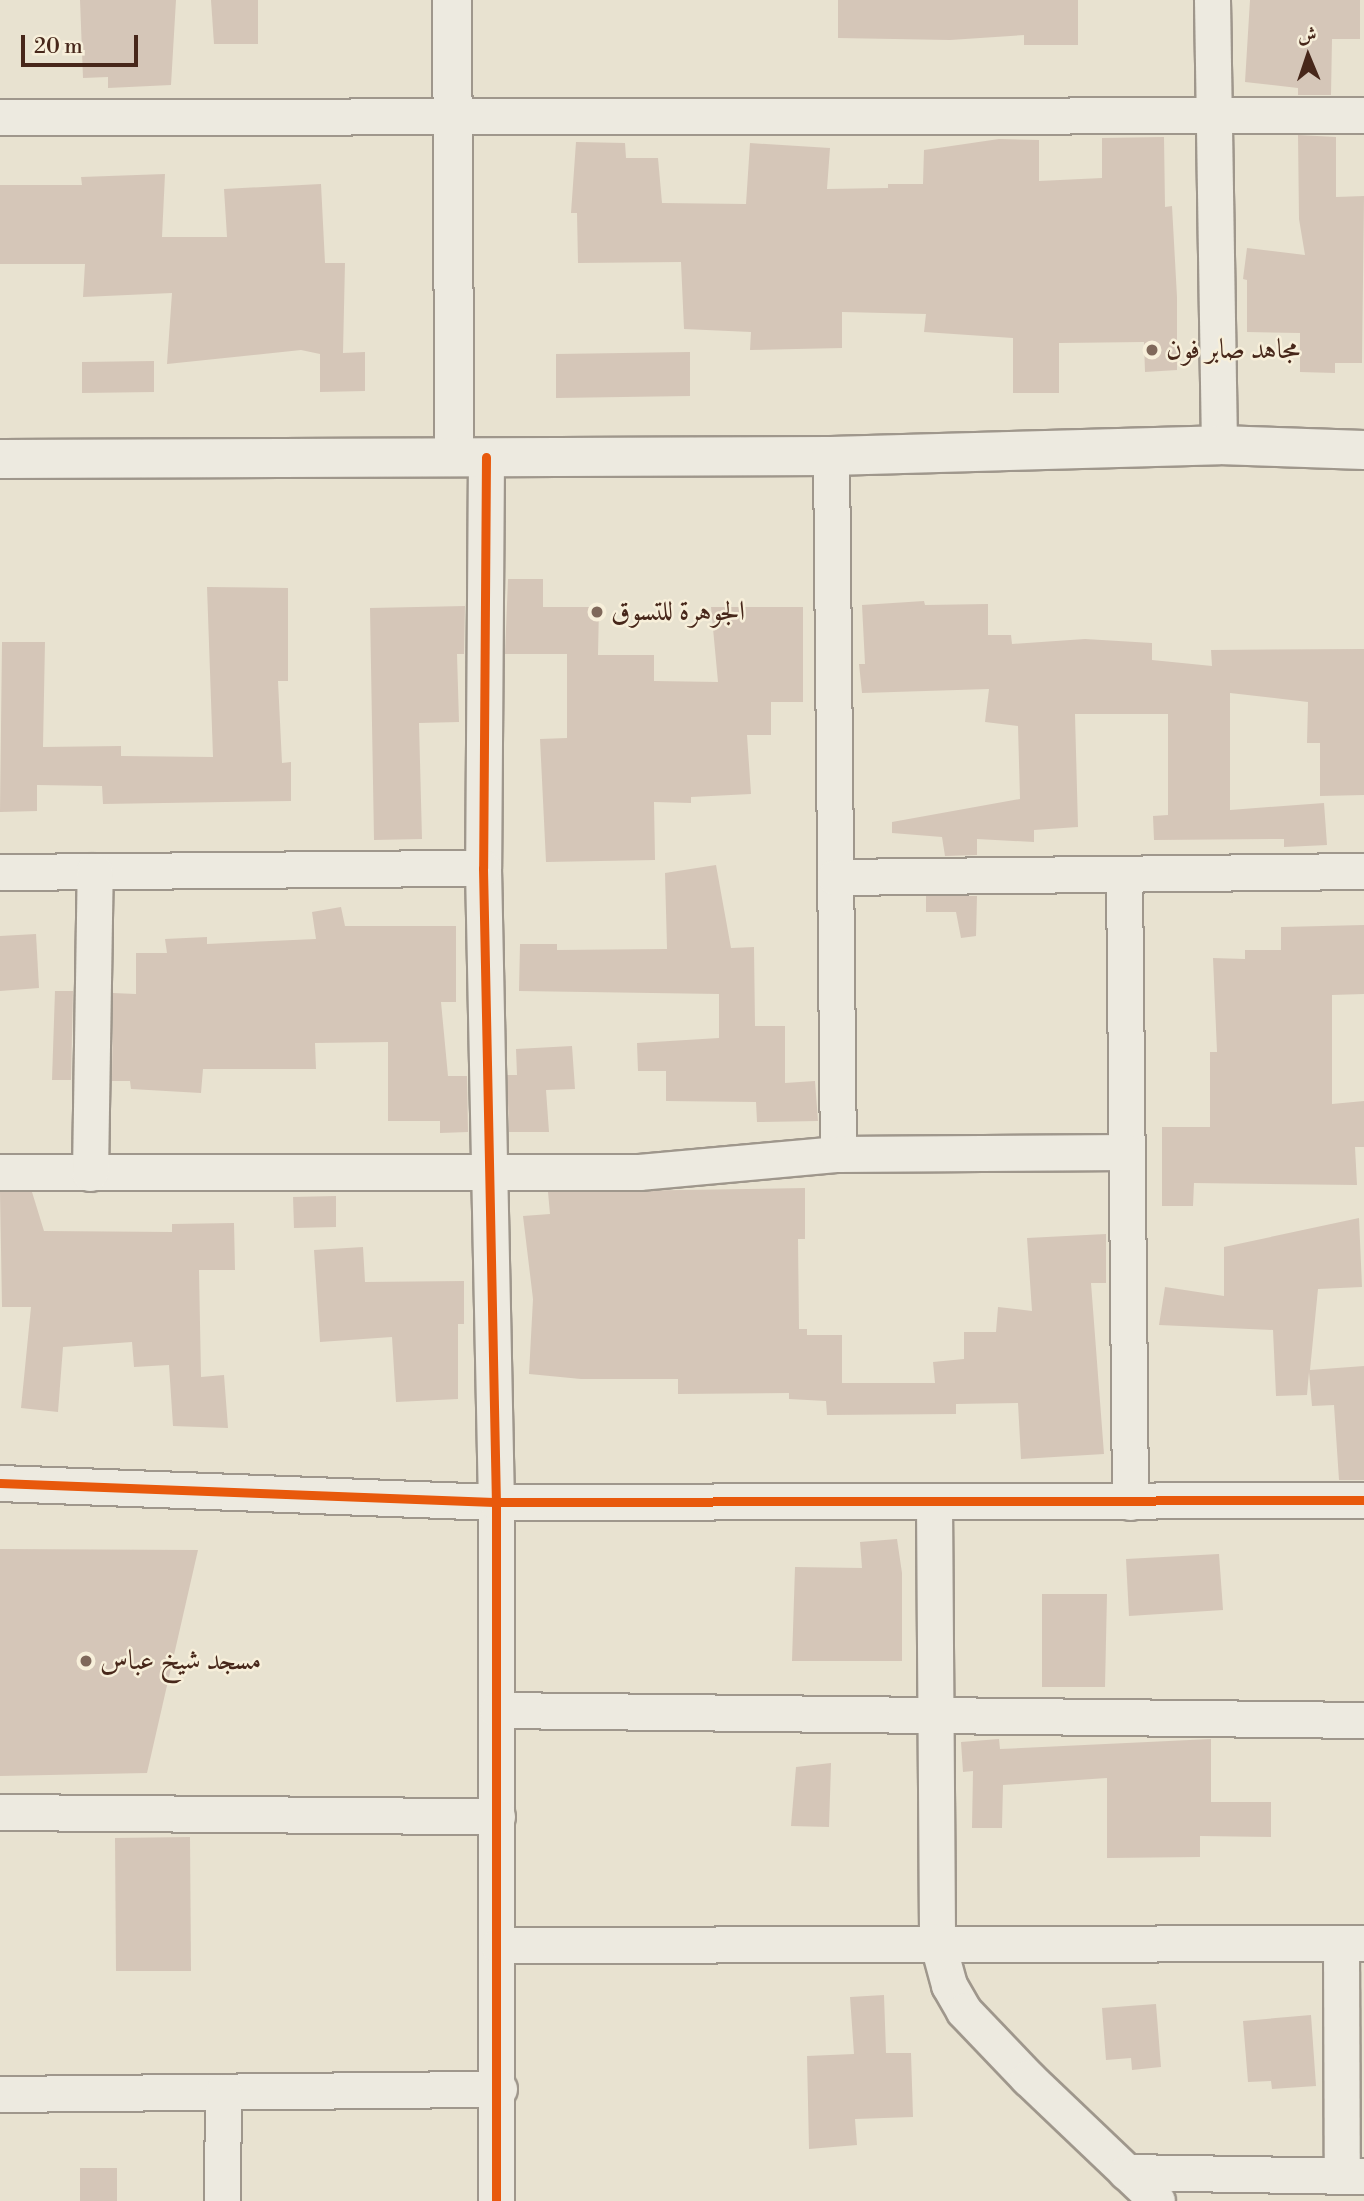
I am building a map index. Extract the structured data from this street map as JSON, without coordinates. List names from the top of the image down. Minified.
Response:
{"places":["مجاهد صابر فون","الجوهرة للتسوق","مسجد شيخ عباس"],"scale_bar":"20 m","north":"top"}
